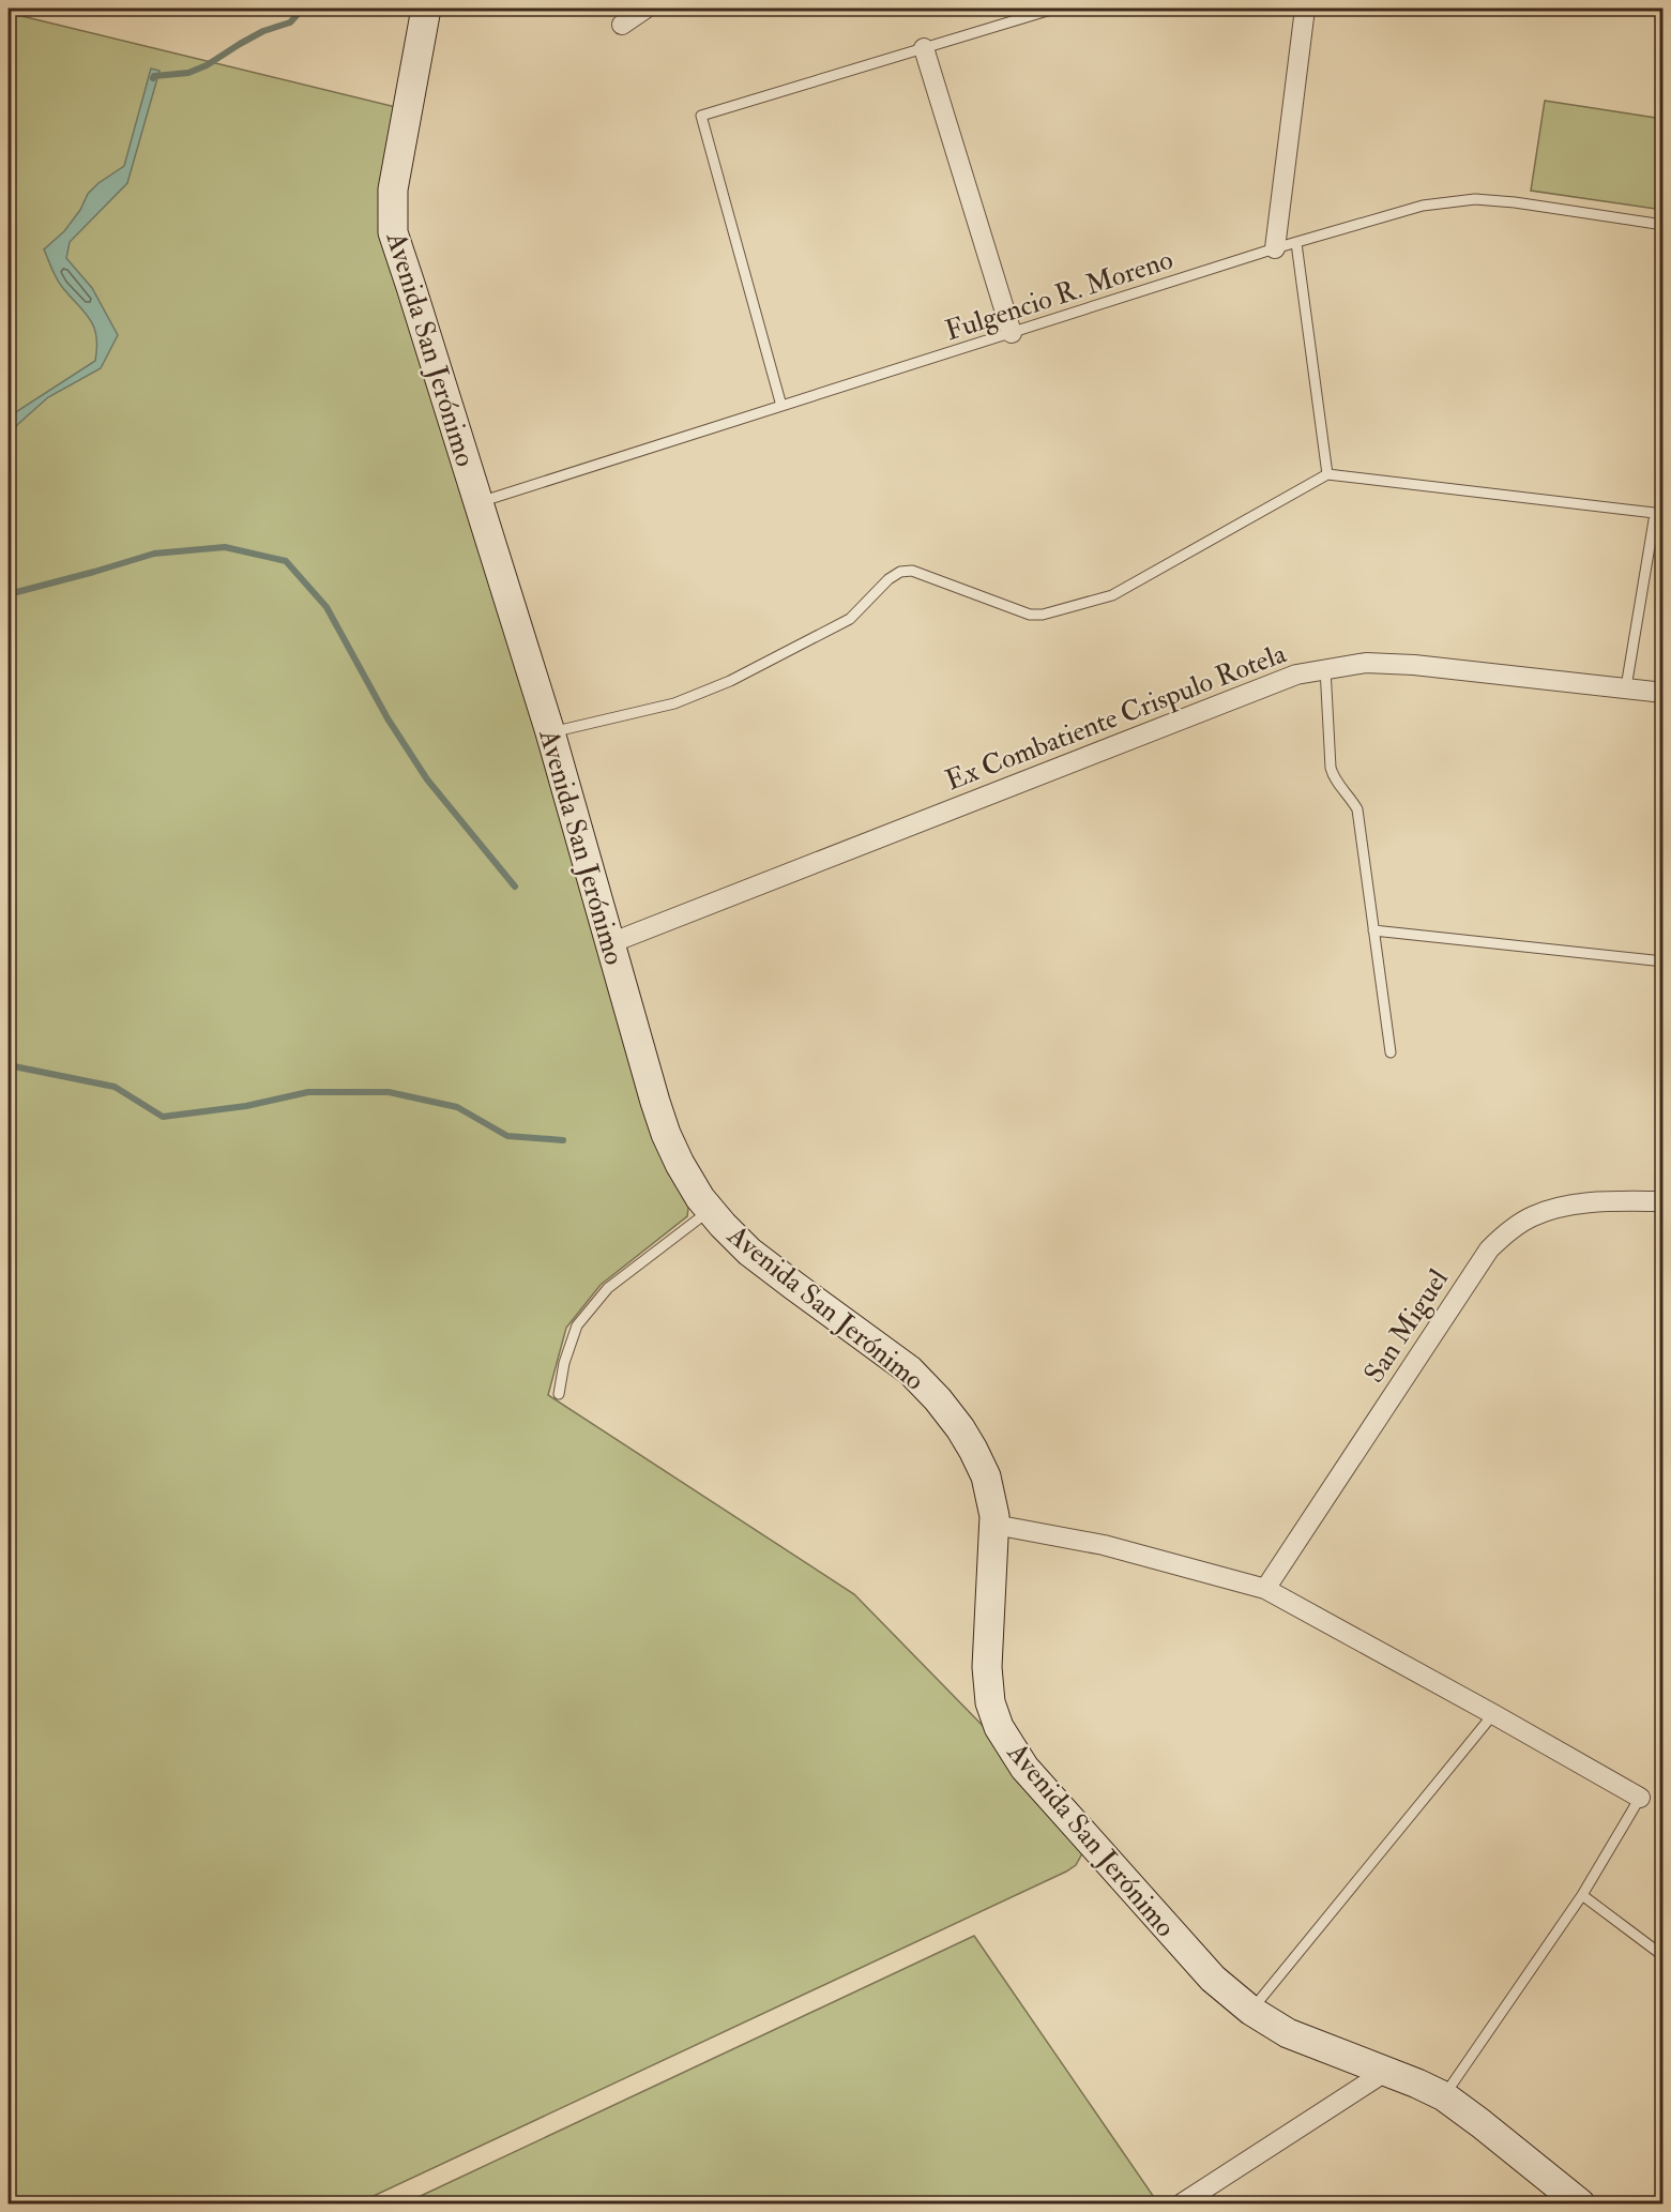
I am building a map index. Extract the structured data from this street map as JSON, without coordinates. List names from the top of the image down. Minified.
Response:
{"streets":{"street":["Avenida San Jerónimo","Ex Combatiente Crispulo Rotela","San Miguel"],"lane":["Fulgencio R. Moreno"]},"crossings":[["Fulgencio R. Moreno","Avenida San Jerónimo"],["Avenida San Jerónimo","Ex Combatiente Crispulo Rotela"]]}
